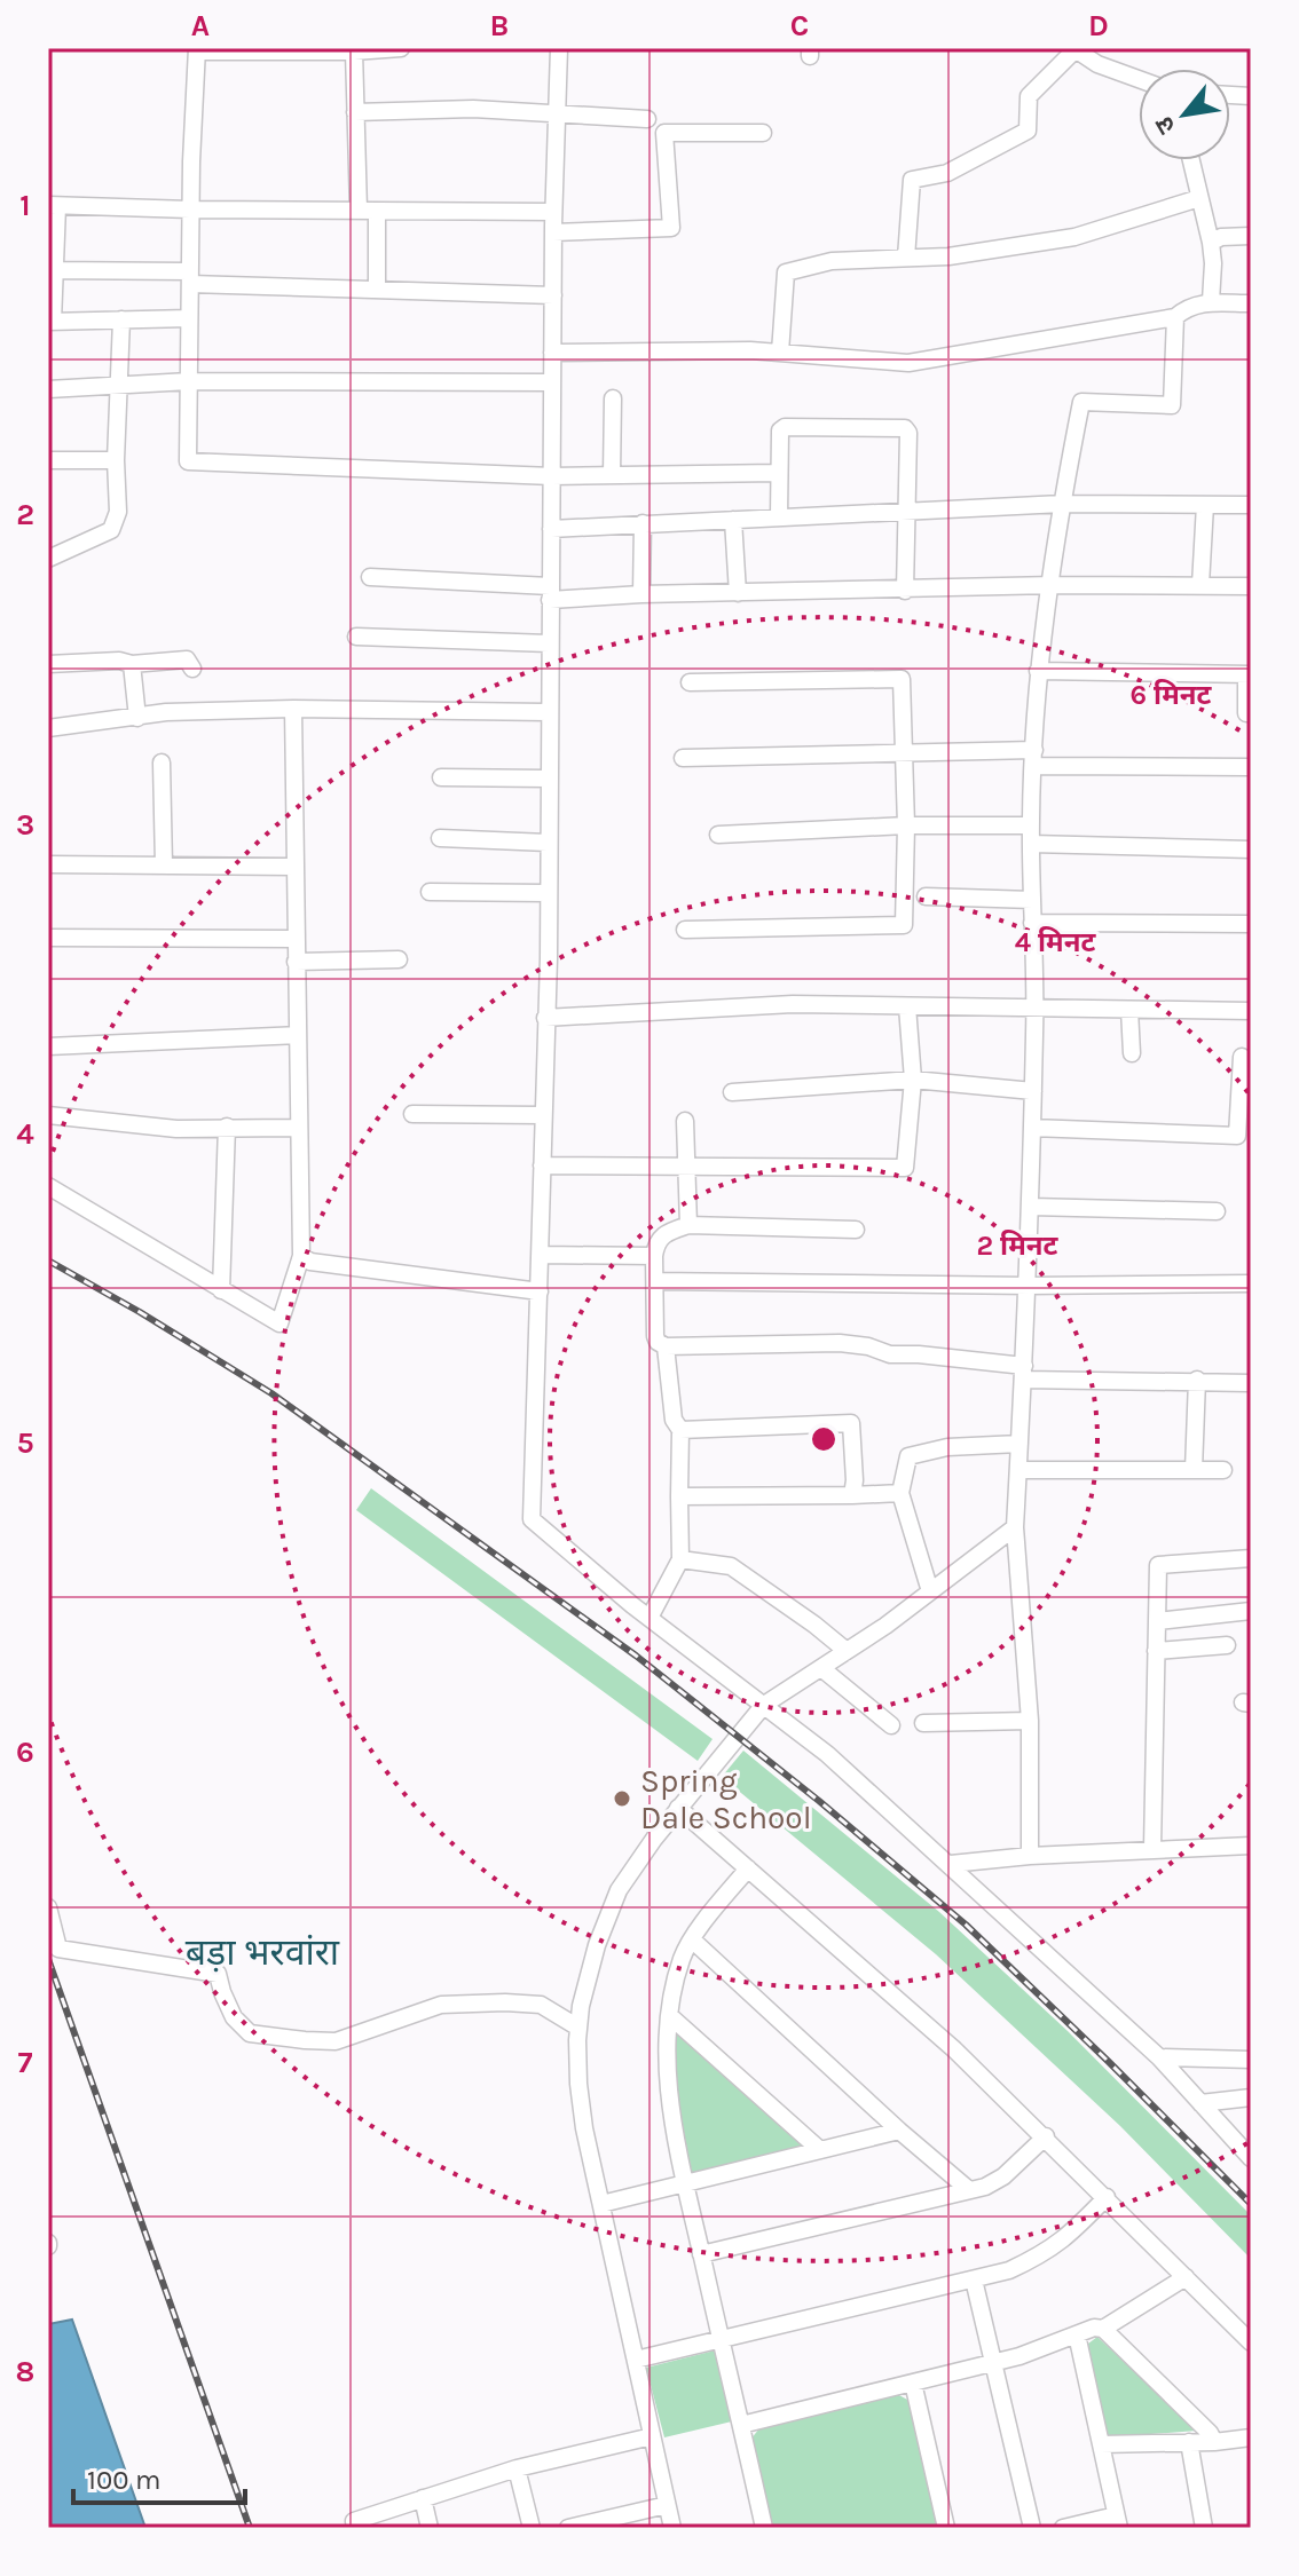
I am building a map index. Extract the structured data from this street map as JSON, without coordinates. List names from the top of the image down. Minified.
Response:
{"districts":["बड़ा भरवांरा"],"places":["Spring Dale School"],"scale_bar":"100 m","north":"bottom left","grid":{"columns":["A","B","C","D"],"rows":["1","2","3","4","5","6","7","8"]},"rings":["6 मिनट","4 मिनट","2 मिनट"]}
